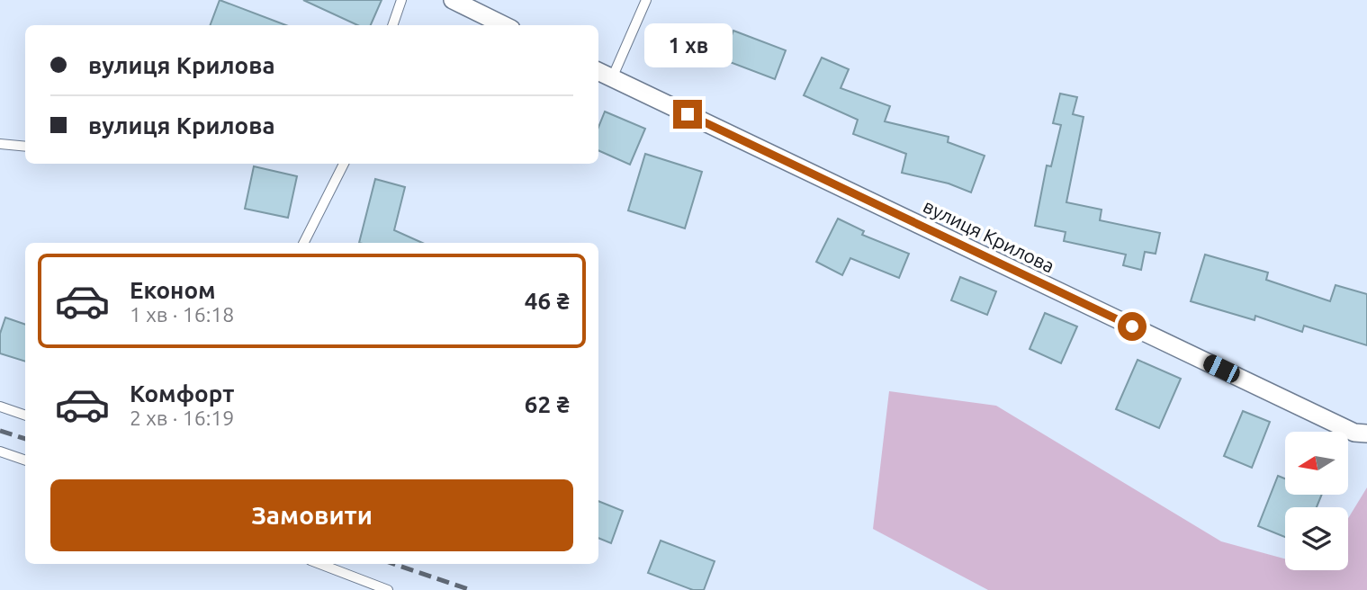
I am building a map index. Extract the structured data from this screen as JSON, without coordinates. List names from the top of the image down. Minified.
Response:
{"streets":{"street":["вулиця Крилова"]},"north":"left","page":{"bubble":"1 хв","banner":["вулиця Крилова","вулиця Крилова"],"list":[{"name":"Економ","note":"1 хв · 16:18","value":"46 ₴"},{"name":"Комфорт","note":"2 хв · 16:19","value":"62 ₴"}],"buttons":"Замовити"}}
